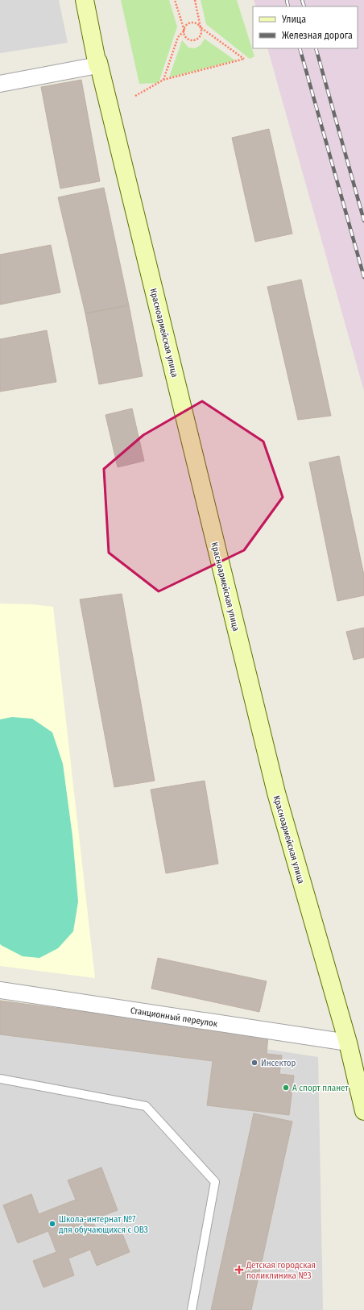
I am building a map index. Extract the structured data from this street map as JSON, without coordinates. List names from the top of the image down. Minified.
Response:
{"streets":{"street":["Красноармейская улица","Станционный переулок"]},"crossings":[["Красноармейская улица","Станционный переулок"]],"places":{"other":["Инсектор","А спорт планет","Школа-интернат №7 для обучающихся с ОВЗ"],"health":["Детская городская поликлиника №3"]},"legend":["Улица","Железная дорога"]}
